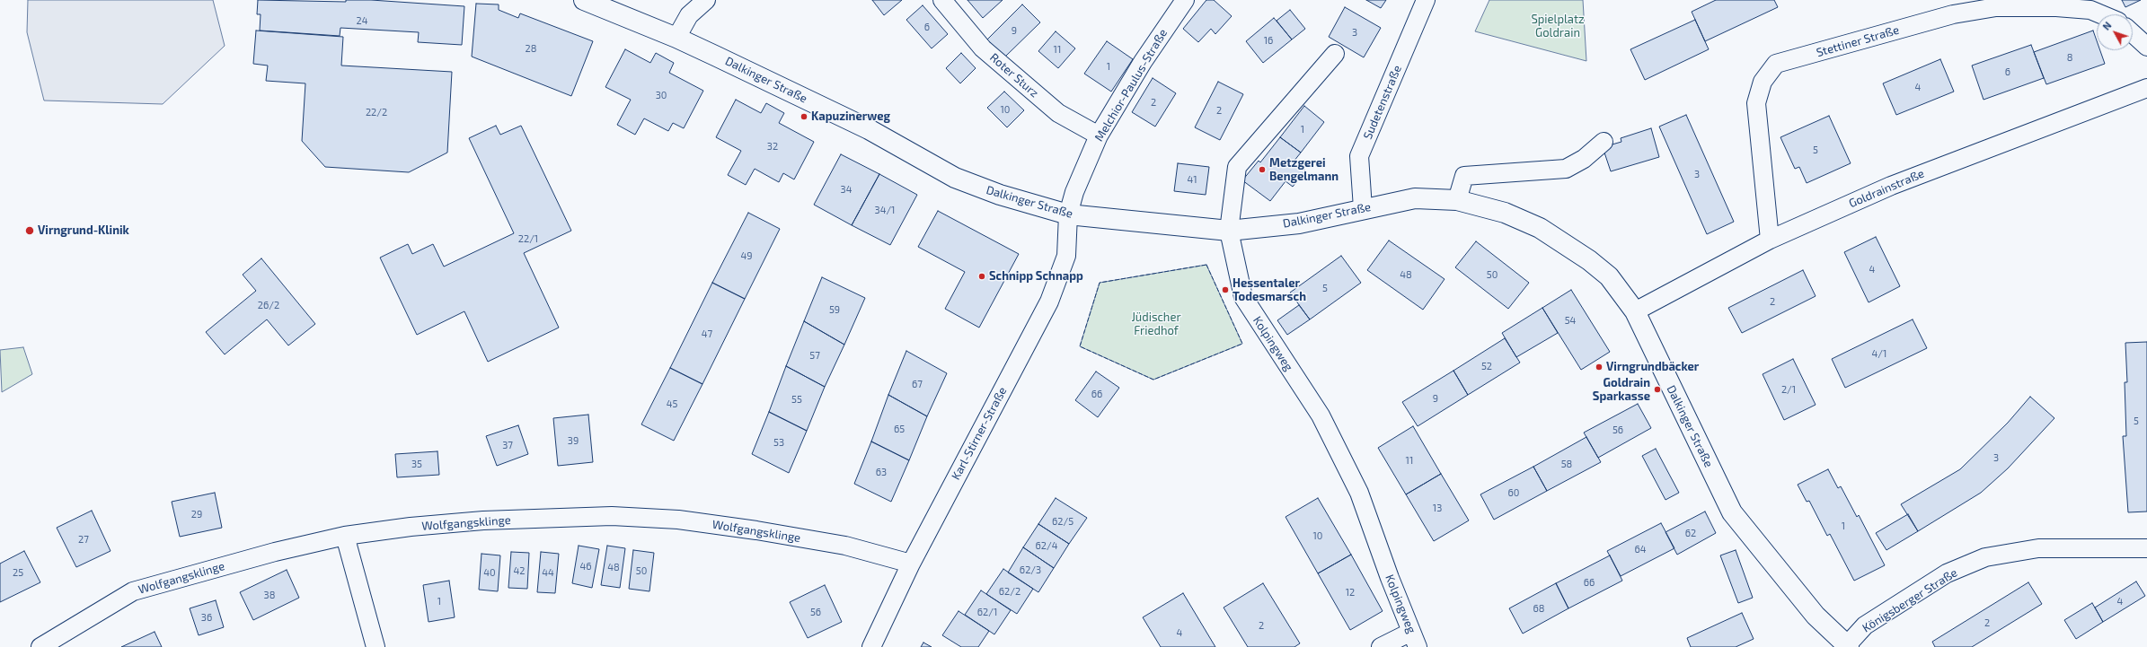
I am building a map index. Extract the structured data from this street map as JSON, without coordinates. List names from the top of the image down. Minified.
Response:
{"streets":{"street":["Stettiner Straße","Roter Sturz","Dalkinger Straße","Melchior-Paulus-Straße","Sudetenstraße","Goldrainstraße","Kolpingweg","Karl-Stirner-Straße","Wolfgangsklinge","Königsberger Straße"]},"crossings":[["Stettiner Straße","Goldrainstraße"],["Roter Sturz","Melchior-Paulus-Straße"],["Dalkinger Straße","Melchior-Paulus-Straße"],["Dalkinger Straße","Sudetenstraße"],["Dalkinger Straße","Goldrainstraße"],["Dalkinger Straße","Kolpingweg"],["Dalkinger Straße","Karl-Stirner-Straße"],["Dalkinger Straße","Königsberger Straße"],["Melchior-Paulus-Straße","Karl-Stirner-Straße"],["Karl-Stirner-Straße","Wolfgangsklinge"]],"parks":["Spielplatz Goldrain","Jüdischer Friedhof"],"places":["Kapuzinerweg","Metzgerei Bengelmann","Virngrund-Klinik","Schnipp Schnapp","Hessentaler Todesmarsch","Virngrundbäcker","Goldrain Sparkasse"],"house_numbers":["24","6","9","3","16","28","11","8","1","6","4","30","2","10","2","22/2","1","32","5","3","41","34","34/1","22/1","49","4","48","50","5","2","26/2","59","54","47","4/1","57","52","67","2/1","66","9","55","45","5","65","56","39","53","37","3","11","35","58","63","60","13","29","62/5","1","62","10","27","62/4","64","46","48","62/3","42","50","25","40","44","66","62/2","12","38","1","4","68","56","62/1","36","2","2","4"],"north":"top left"}
